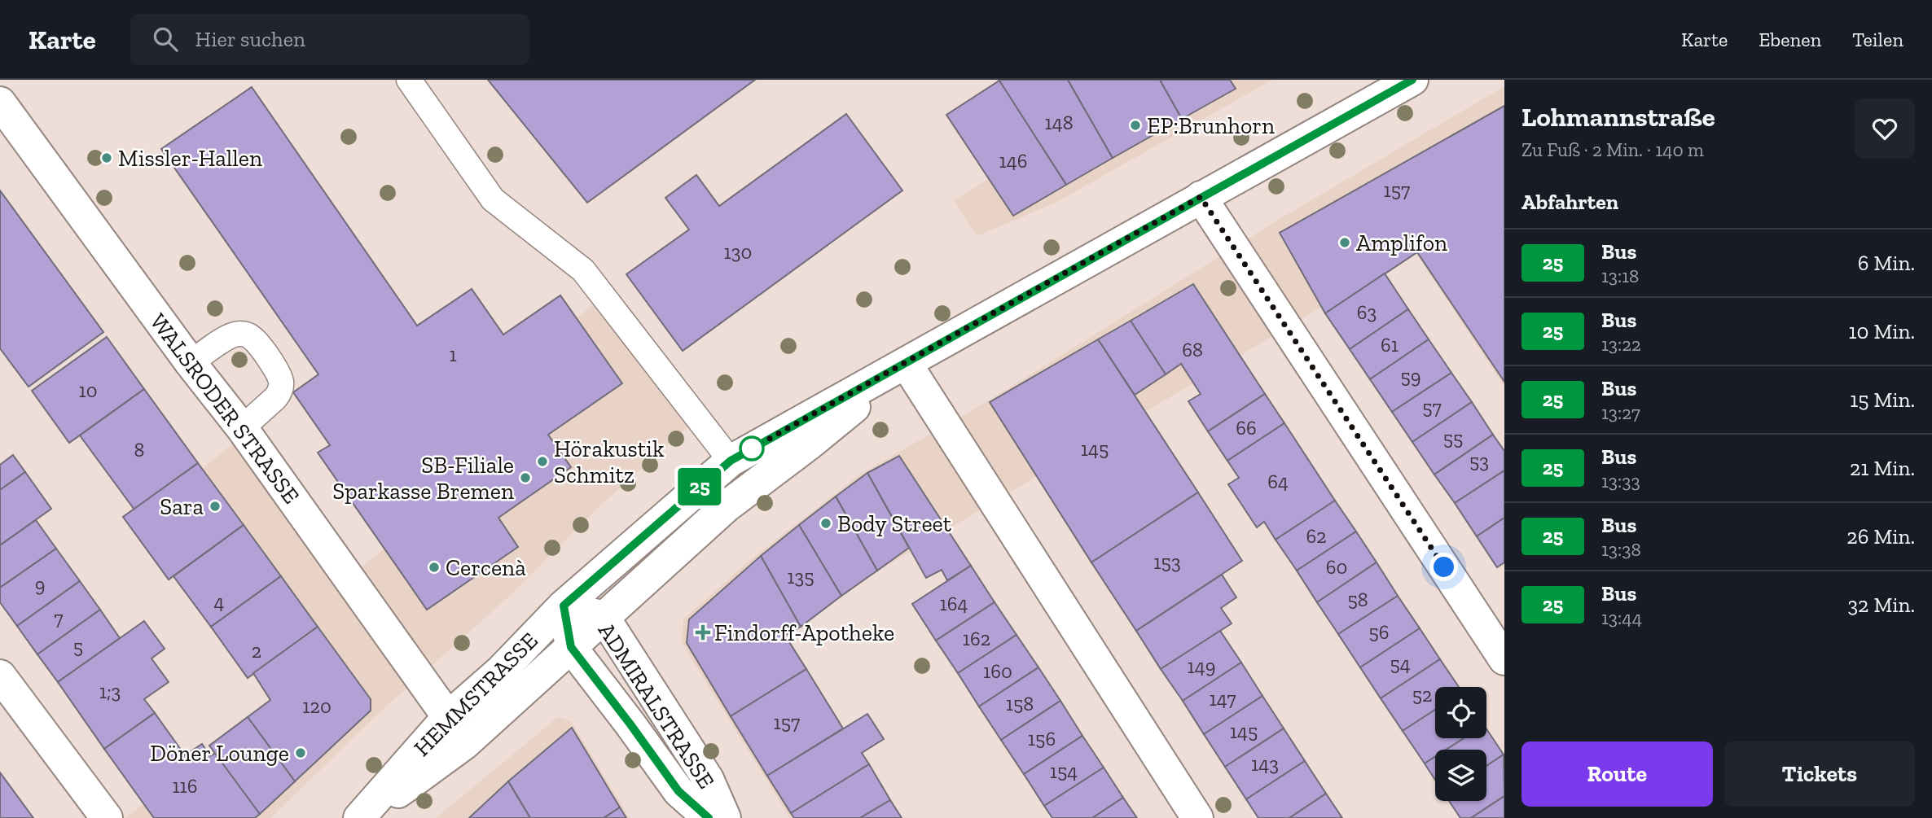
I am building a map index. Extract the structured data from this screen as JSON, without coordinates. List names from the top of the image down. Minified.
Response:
{"streets":{"street":["WALSRODER STRASSE","HEMMSTRASSE","ADMIRALSTRASSE"]},"crossings":[["WALSRODER STRASSE","HEMMSTRASSE"],["HEMMSTRASSE","ADMIRALSTRASSE"]],"places":{"other":["EP:Brunhorn","Missler-Hallen","Amplifon","Hörakustik Schmitz","SB-Filiale Sparkasse Bremen","Sara","Body Street","Cercenà","Döner Lounge"],"health":["Findorff-Apotheke"]},"lines":["bus line 25"],"house_numbers":["148","146","157","130","63","61","68","1","59","10","57","66","55","145","8","53","64","62","153","60","135","9","58","4","164","7","56","162","5","2","54","149","160","1;3","52","147","158","120","157","145","156","143","154","116"],"page":{"header":"Karte","search":"Hier suchen","nav":["Karte","Ebenen","Teilen"],"on_map":"25","heading":[["Lohmannstraße","Zu Fuß · 2 Min. · 140 m"],"Abfahrten"],"list":[{"mark":"25","name":"Bus","note":"13:18","value":"6 Min."},{"mark":"25","name":"Bus","note":"13:22","value":"10 Min."},{"mark":"25","name":"Bus","note":"13:27","value":"15 Min."},{"mark":"25","name":"Bus","note":"13:33","value":"21 Min."},{"mark":"25","name":"Bus","note":"13:38","value":"26 Min."},{"mark":"25","name":"Bus","note":"13:44","value":"32 Min."}],"buttons":["Route","Tickets"]}}
